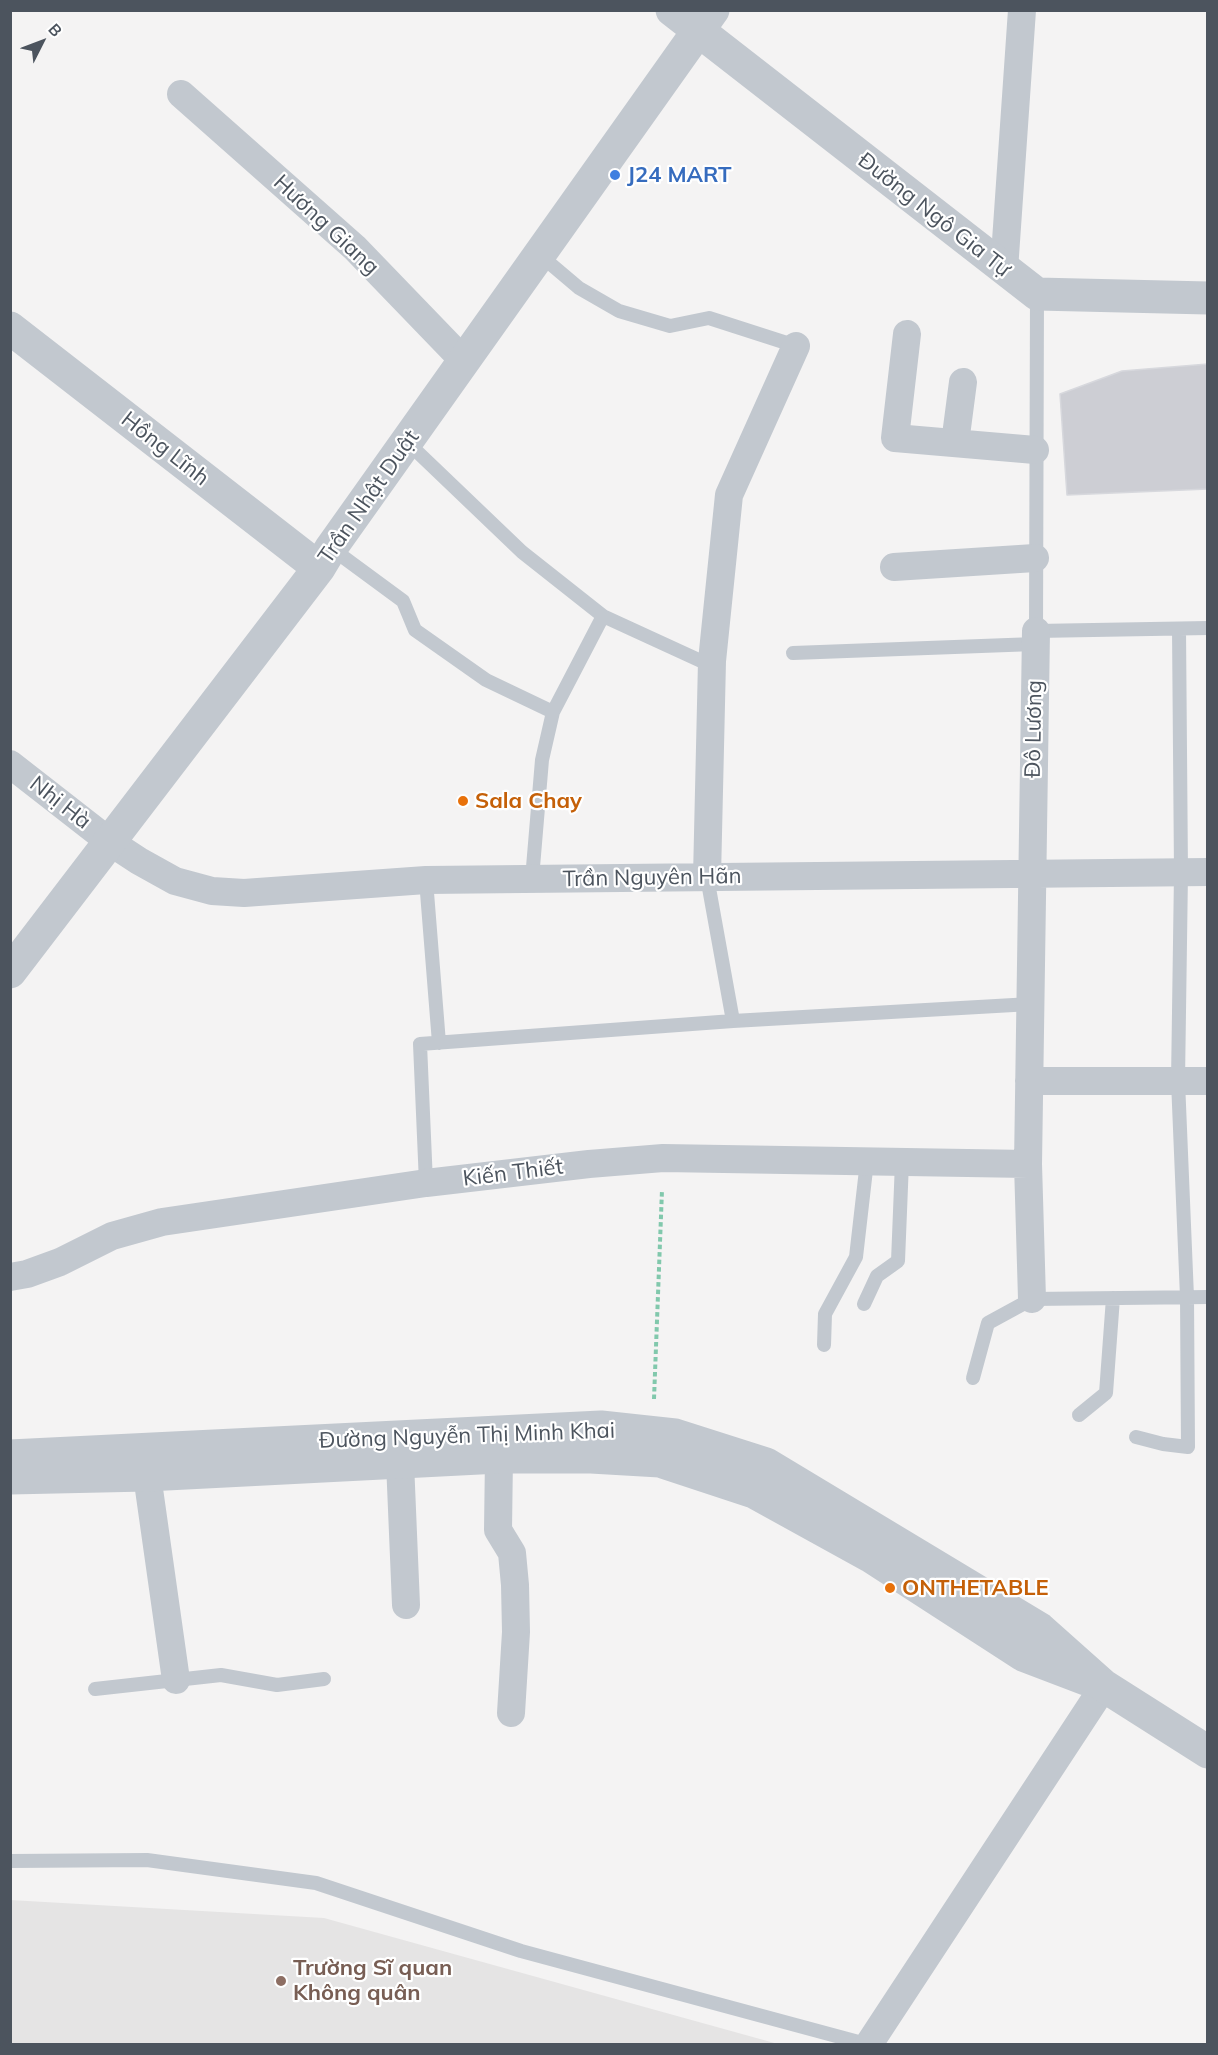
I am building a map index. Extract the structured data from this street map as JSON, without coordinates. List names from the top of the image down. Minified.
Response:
{"streets":{"street":["Đường Ngô Gia Tự","Hương Giang","Hồng Lĩnh","Trần Nhật Duật","Đô Lương","Nhị Hà","Trần Nguyên Hãn","Kiến Thiết","Đường Nguyễn Thị Minh Khai"]},"crossings":[["Đường Ngô Gia Tự","Trần Nhật Duật"],["Đường Ngô Gia Tự","Đô Lương"],["Hương Giang","Trần Nhật Duật"],["Hồng Lĩnh","Trần Nhật Duật"],["Trần Nhật Duật","Nhị Hà"],["Trần Nhật Duật","Trần Nguyên Hãn"],["Đô Lương","Trần Nguyên Hãn"],["Đô Lương","Kiến Thiết"],["Nhị Hà","Trần Nguyên Hãn"]],"places":["J24 MART","Sala Chay","ONTHETABLE","Trường Sĩ quan Không quân"],"north":"top right"}
